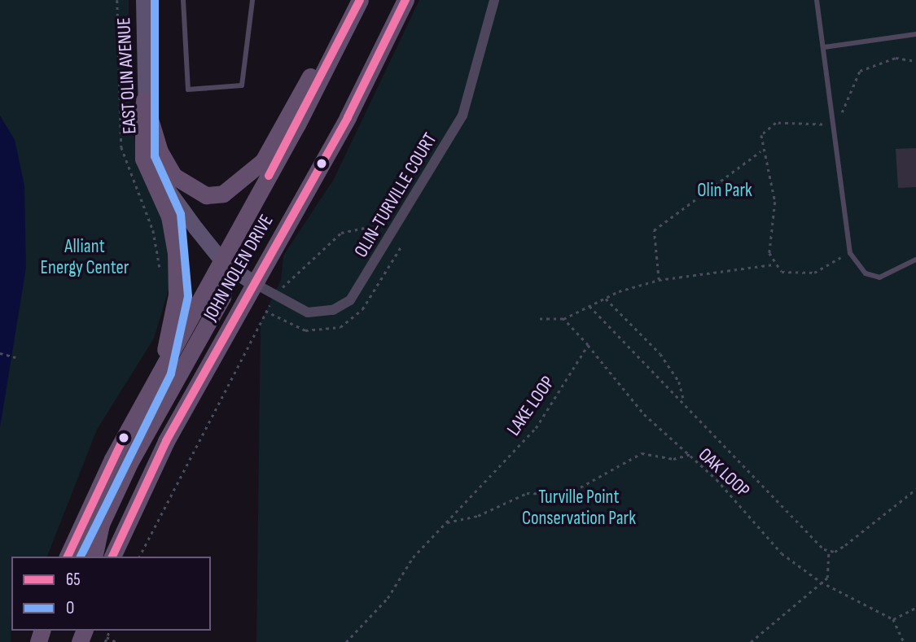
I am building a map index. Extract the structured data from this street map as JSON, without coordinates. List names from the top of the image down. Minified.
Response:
{"streets":{"main road":["JOHN NOLEN DRIVE"],"street":["EAST OLIN AVENUE","OLIN-TURVILLE COURT"],"path":["LAKE LOOP","OAK LOOP"]},"crossings":[["EAST OLIN AVENUE","OLIN-TURVILLE COURT"],["EAST OLIN AVENUE","JOHN NOLEN DRIVE"],["OLIN-TURVILLE COURT","JOHN NOLEN DRIVE"],["LAKE LOOP","OAK LOOP"]],"parks":["Olin Park","Alliant Energy Center","Turville Point Conservation Park"],"lines":["transit line 65","transit line O"],"legend":["65","O"]}
